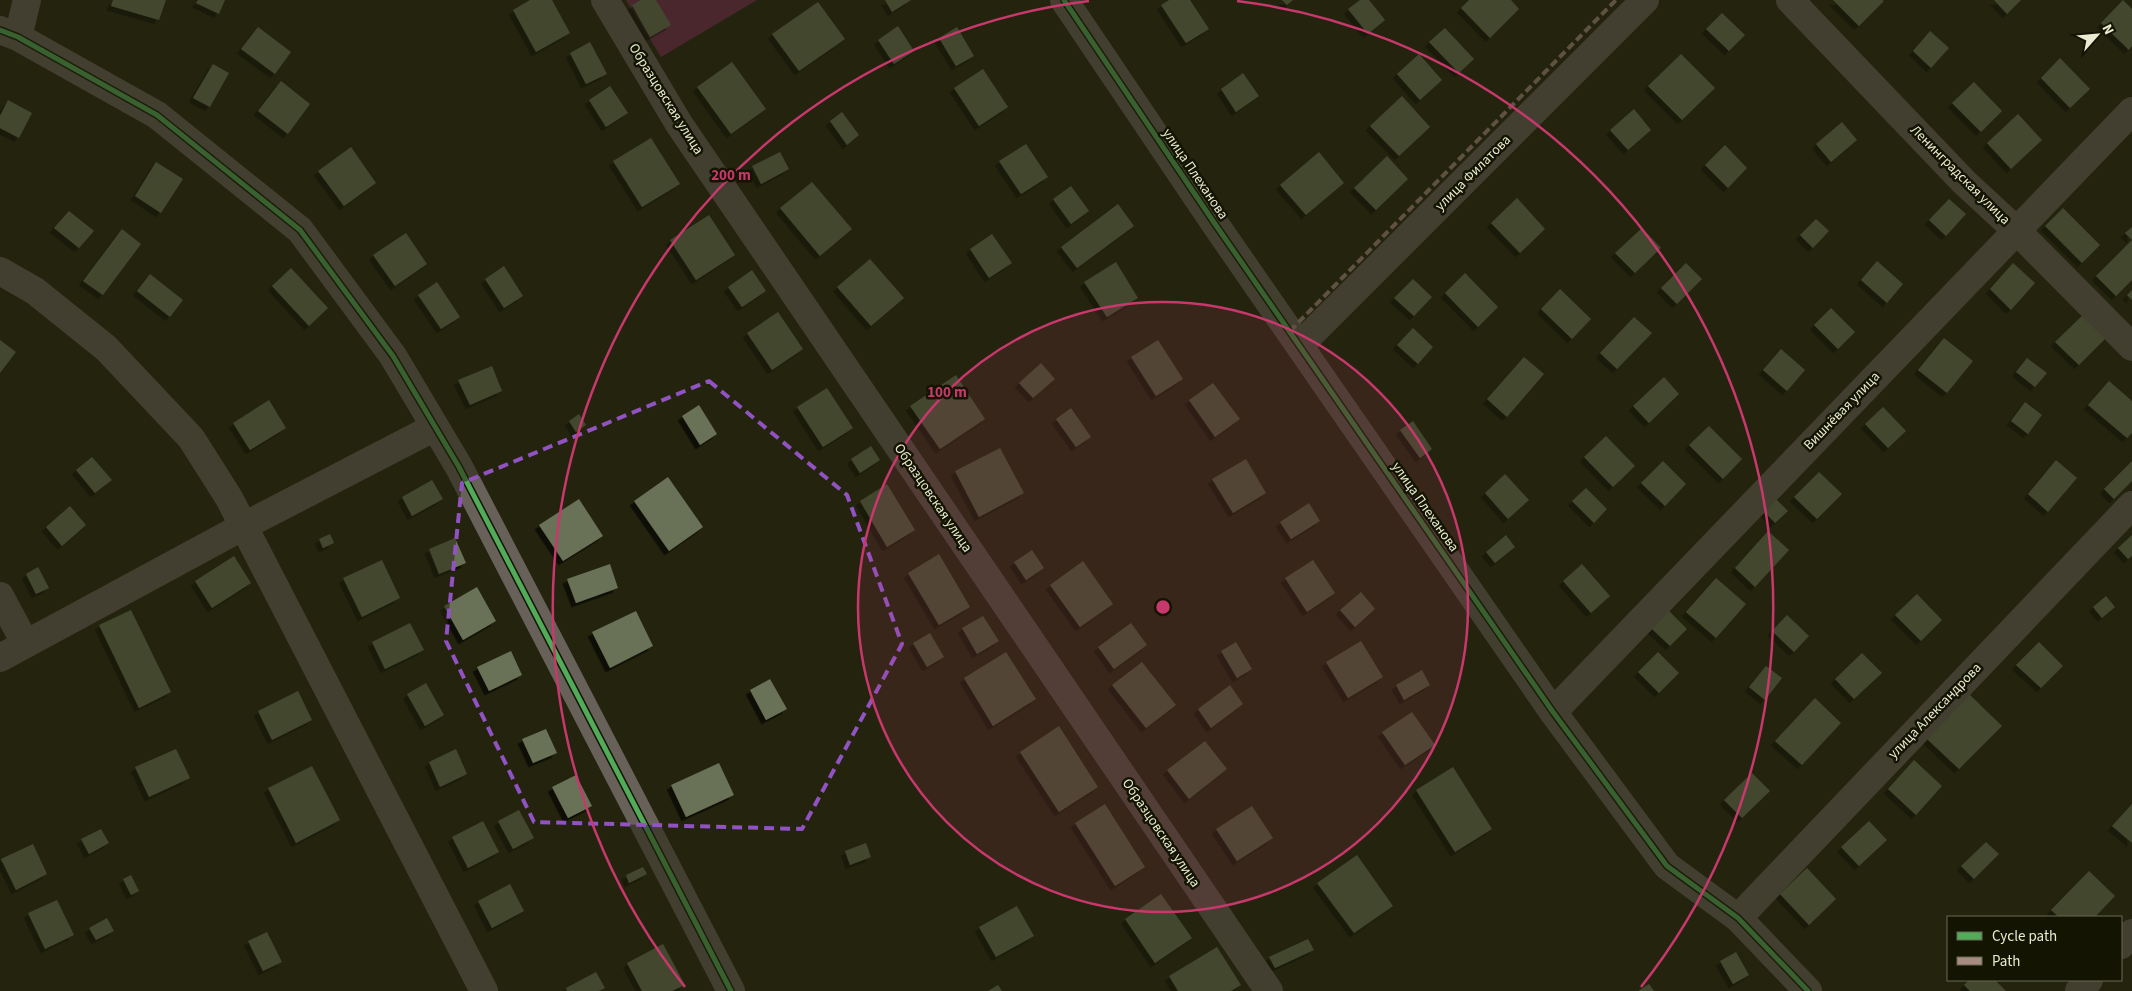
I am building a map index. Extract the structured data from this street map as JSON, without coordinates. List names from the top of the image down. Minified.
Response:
{"streets":{"street":["Образцовская улица","улица Филатова","улица Плеханова","Ленинградская улица","Вишнёвая улица","улица Александрова"]},"crossings":[["улица Филатова","улица Плеханова"],["улица Плеханова","Вишнёвая улица"],["улица Плеханова","улица Александрова"],["Ленинградская улица","Вишнёвая улица"]],"legend":["Cycle path","Path"],"north":"top right","rings":["200 m","100 m"]}
